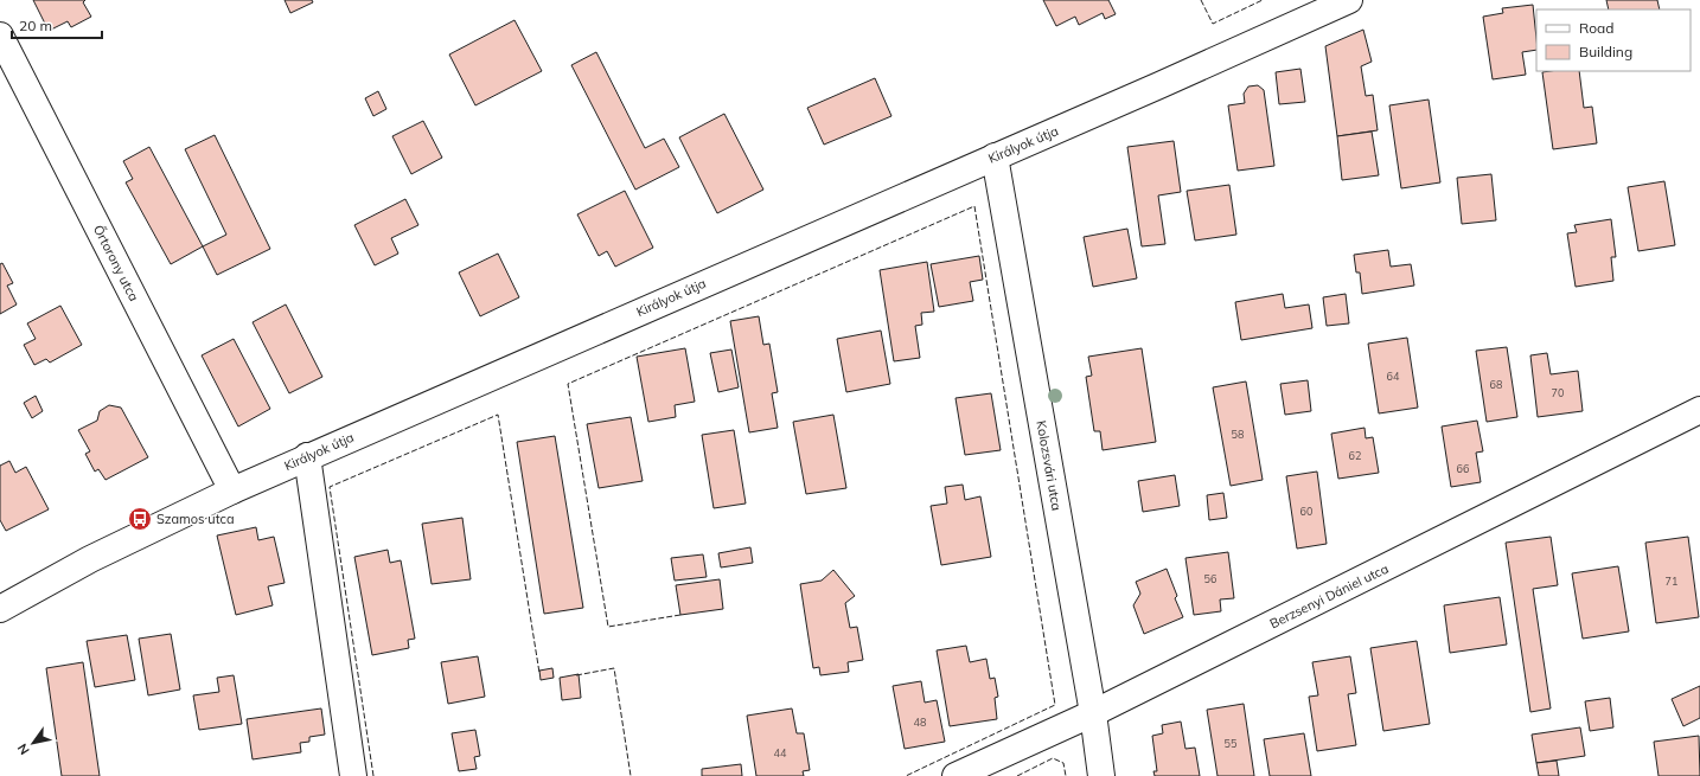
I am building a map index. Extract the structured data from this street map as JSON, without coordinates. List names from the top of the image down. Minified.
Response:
{"streets":{"street":["Királyok útja","Őrtorony utca","Kolozsvári utca","Berzsenyi Dániel utca"]},"crossings":[["Királyok útja","Őrtorony utca"],["Királyok útja","Kolozsvári utca"],["Kolozsvári utca","Berzsenyi Dániel utca"]],"places":{"bus stop":["Szamos utca"]},"house_numbers":["64","68","70","58","62","66","60","56","71","48","55","44"],"legend":["Road","Building"],"scale_bar":"20 m","north":"bottom left"}
